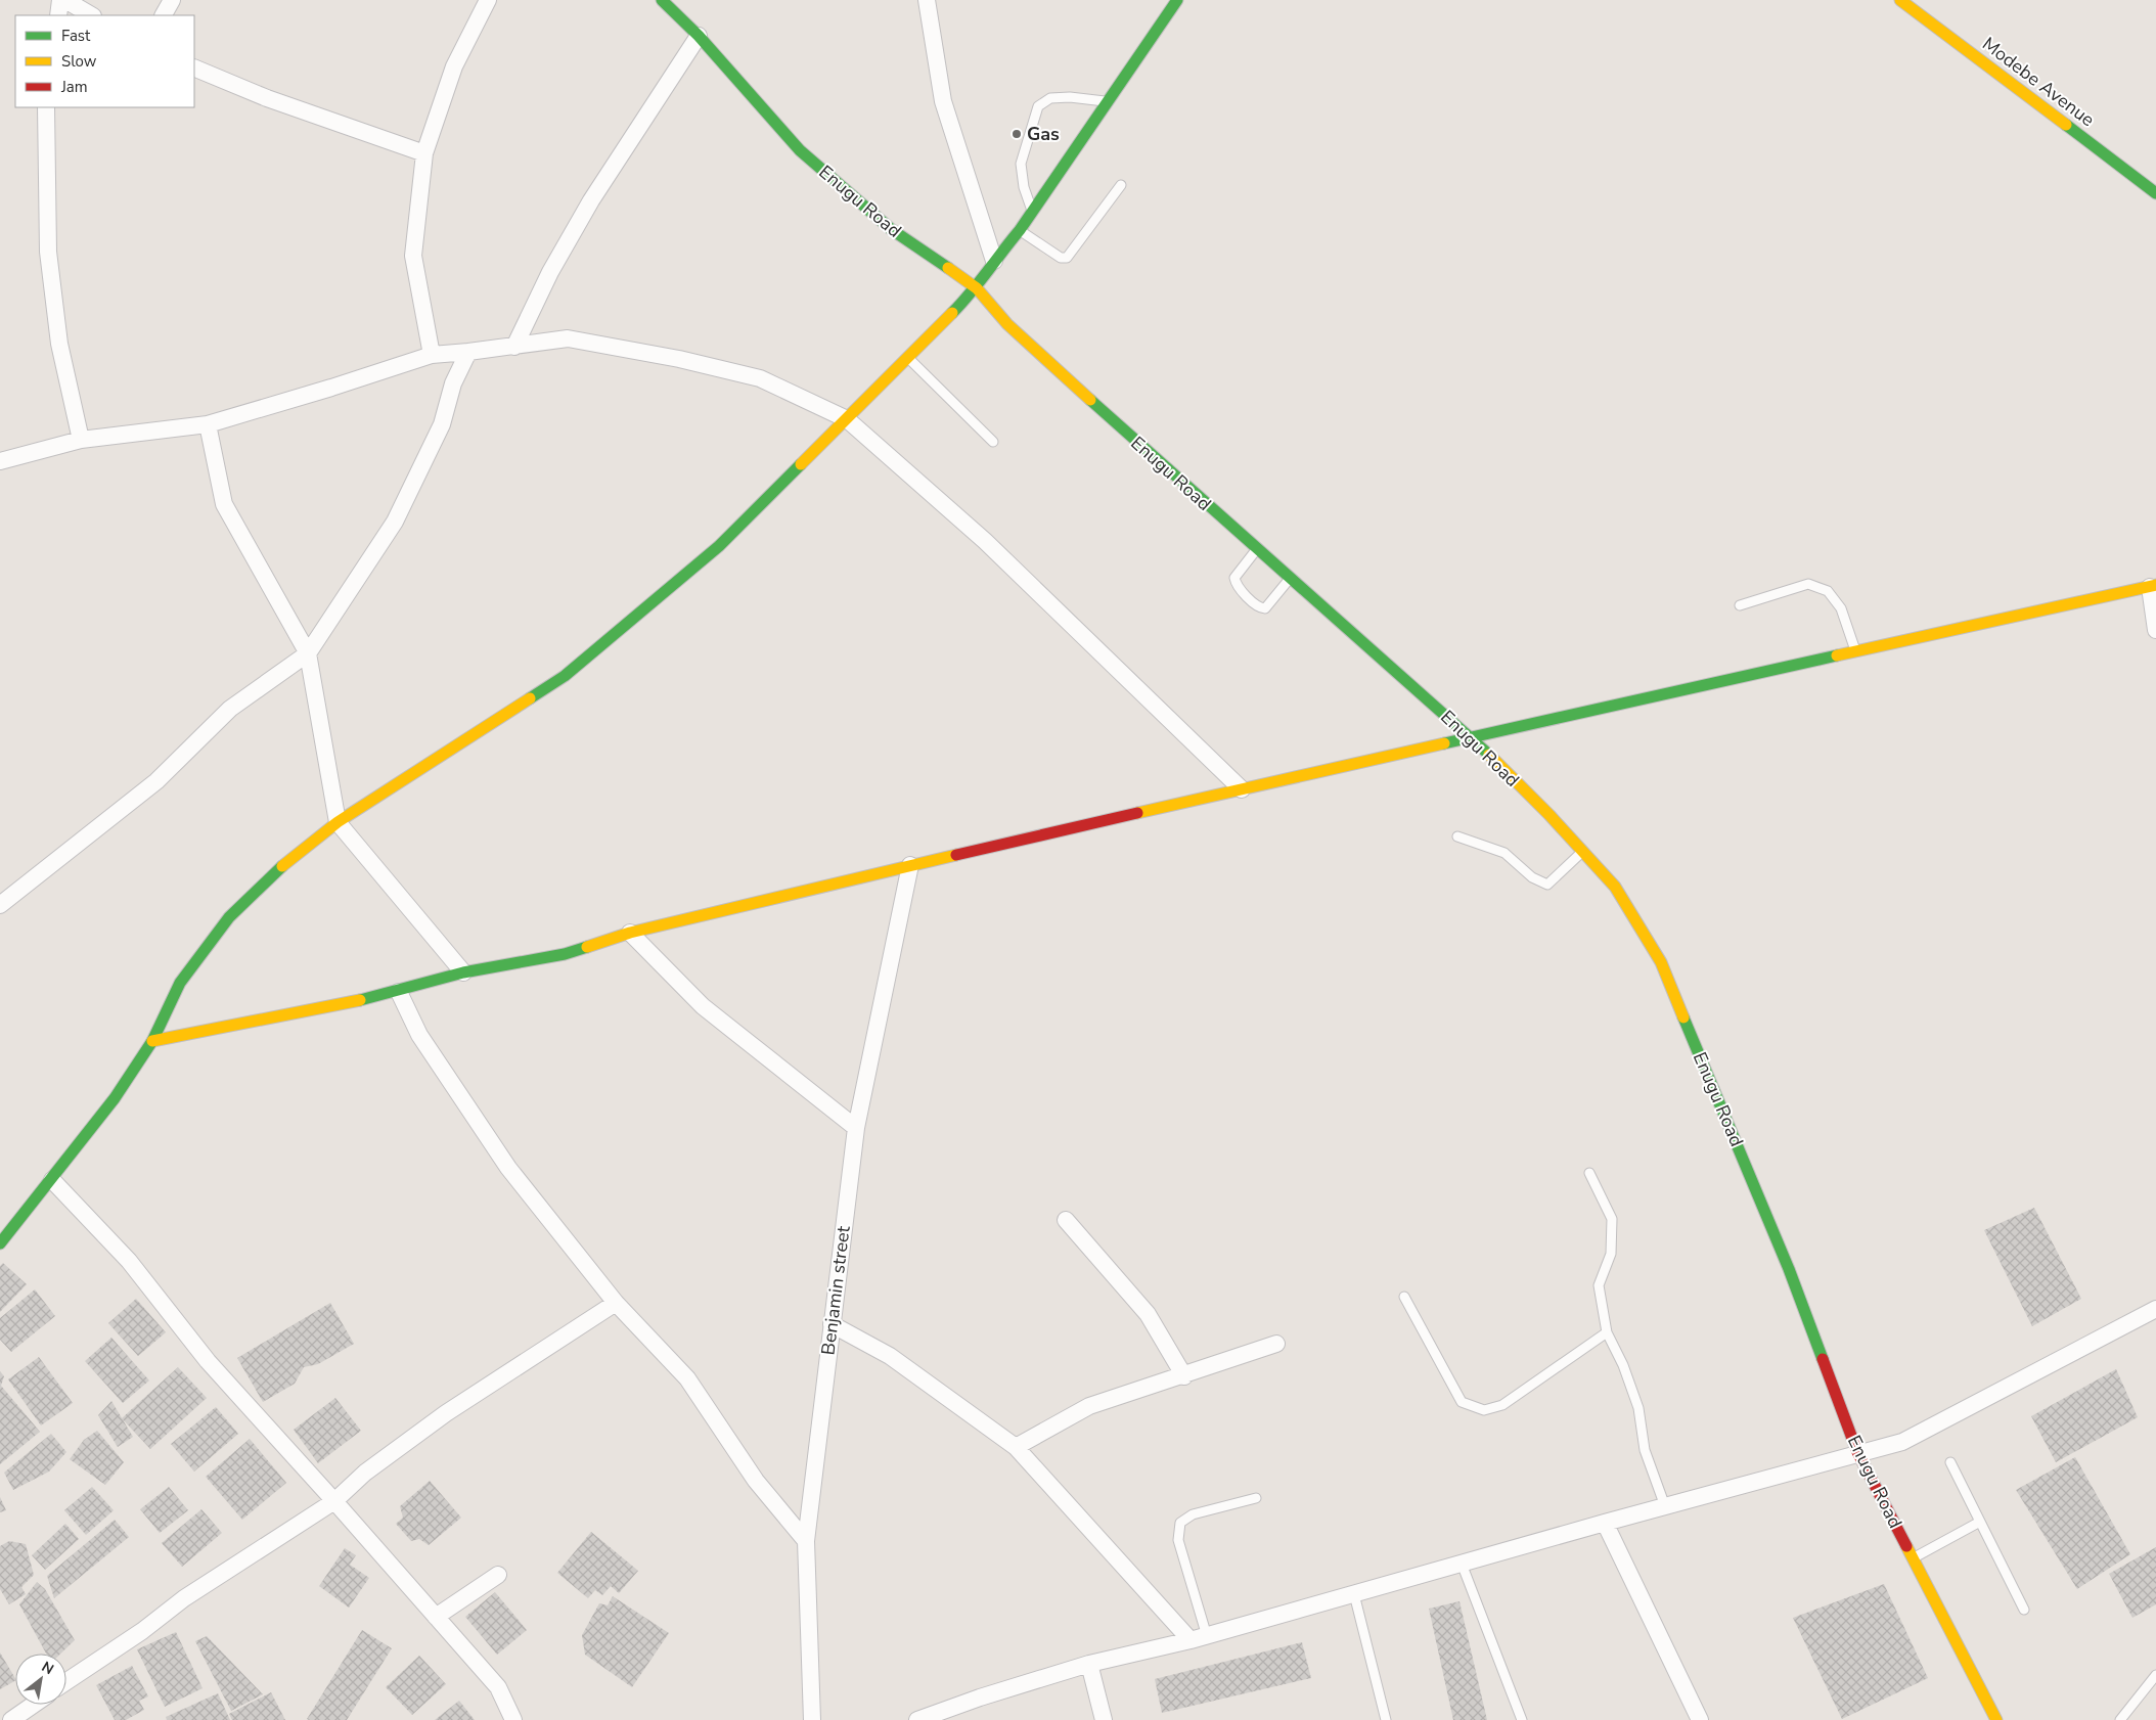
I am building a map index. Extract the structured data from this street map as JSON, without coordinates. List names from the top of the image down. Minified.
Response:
{"streets":{"street":["Modebe Avenue","Enugu Road","Benjamin street"]},"places":["Gas"],"legend":["Fast","Slow","Jam"],"north":"top right"}
